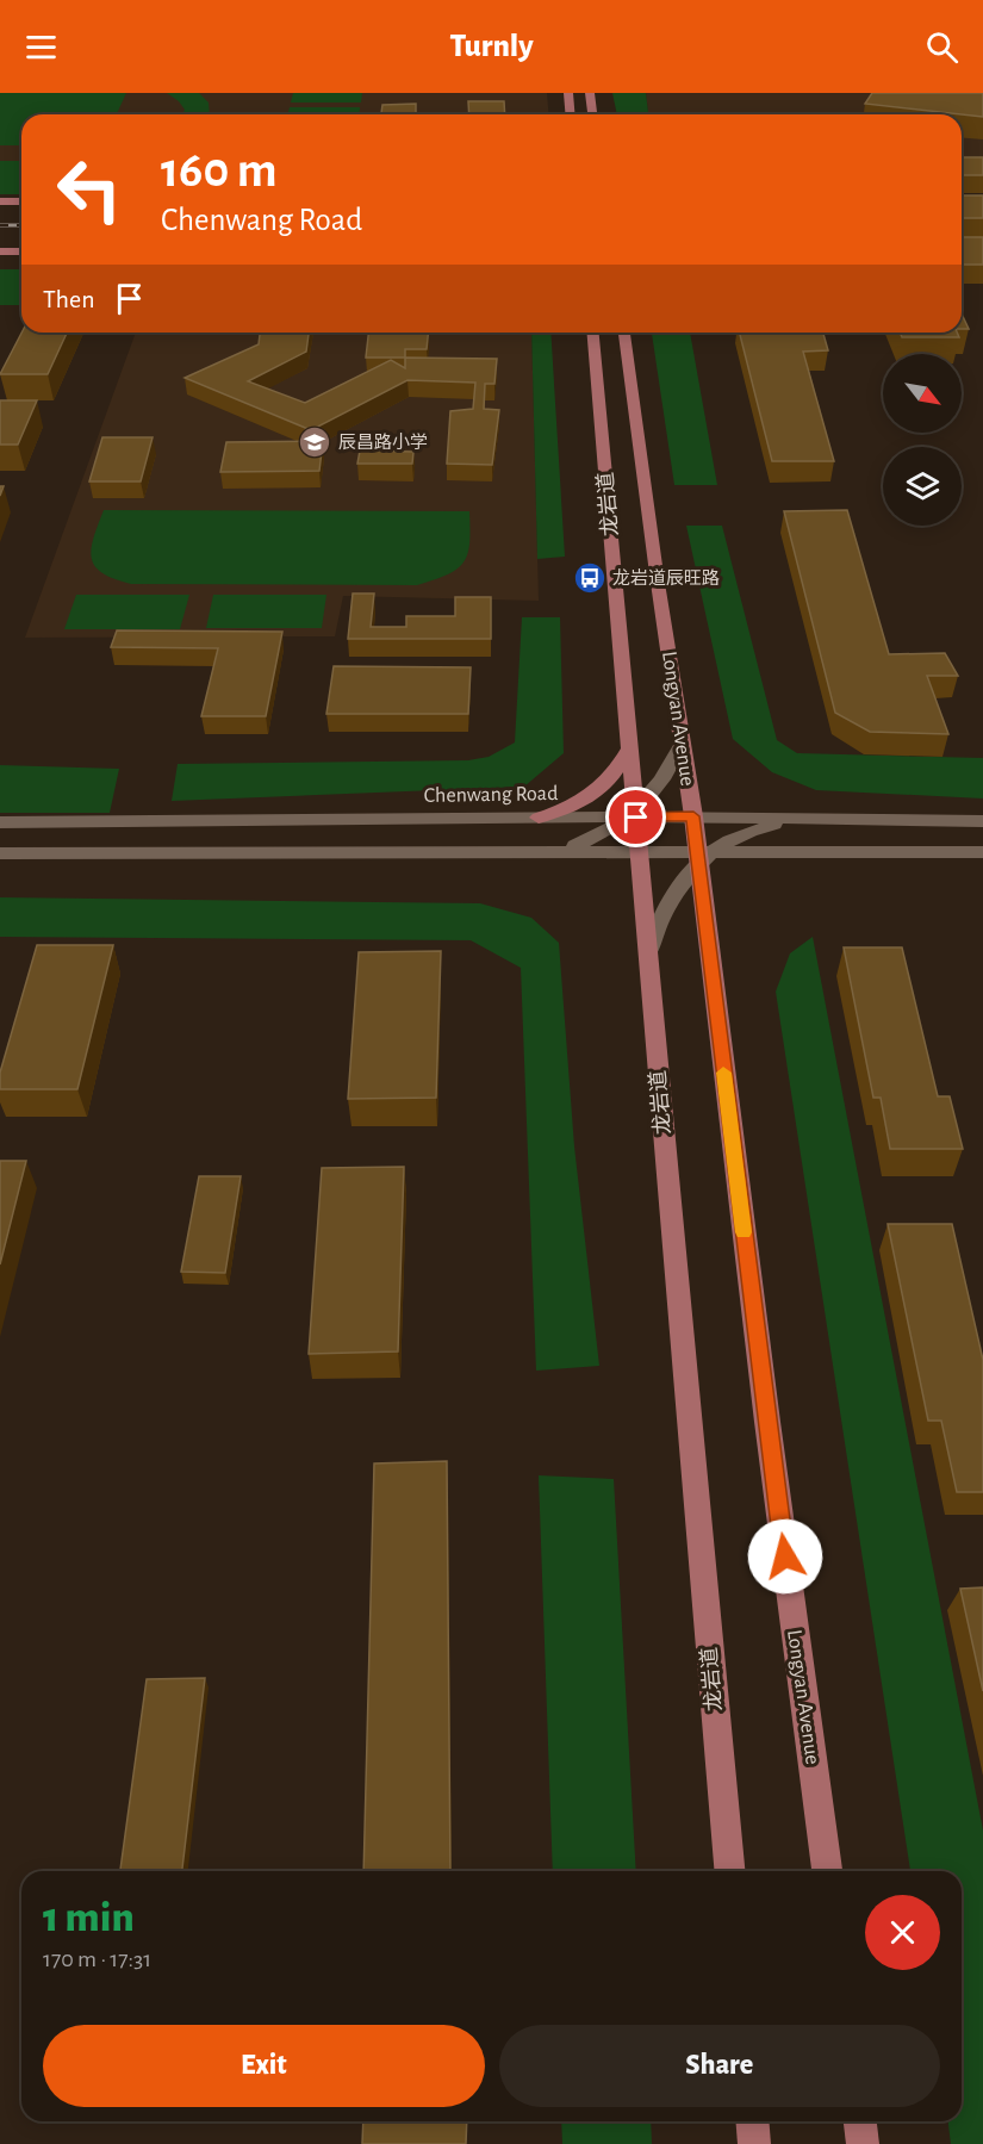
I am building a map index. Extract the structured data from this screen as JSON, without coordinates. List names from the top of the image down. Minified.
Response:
{"streets":{"main road":["龙岩道","Longyan Avenue"],"street":["Chenwang Road"]},"crossings":[["龙岩道","Chenwang Road"],["Longyan Avenue","Chenwang Road"]],"places":{"school or university":["辰昌路小学"],"bus stop":["龙岩道辰旺路"]},"north":"bottom right","page":{"header":"Turnly","turn":["160 m","Chenwang Road"],"then":"Then","heading":["1 min","170 m · 17:31"],"buttons":["Exit","Share"]}}
